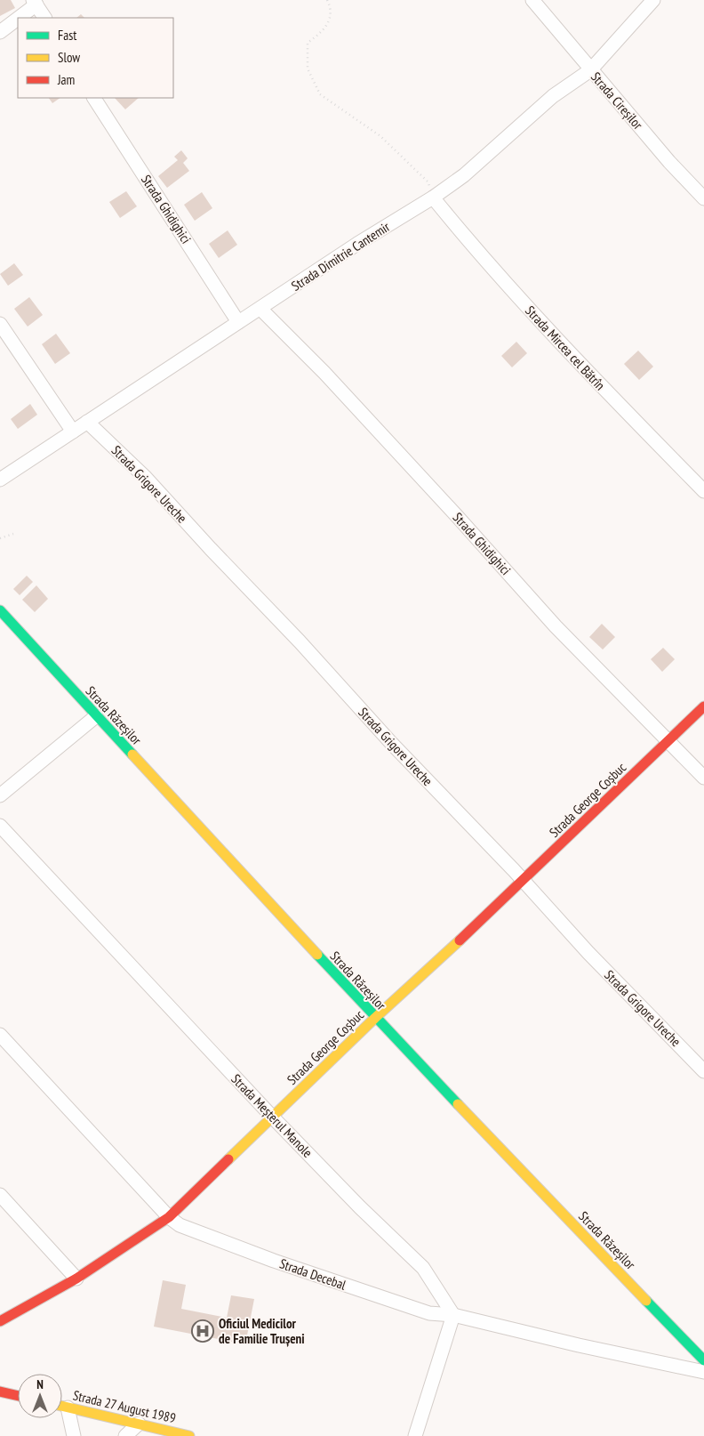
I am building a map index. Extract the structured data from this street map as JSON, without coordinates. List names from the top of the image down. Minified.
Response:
{"streets":{"street":["Strada Cireșilor","Strada Ghidighici","Strada Dimitrie Cantemir","Strada Mircea cel Bătrîn","Strada Grigore Ureche","Strada Răzeșilor","Strada George Coșbuc","Strada Meșterul Manole","Strada Decebal","Strada 27 August 1989"]},"crossings":[["Strada Cireșilor","Strada Dimitrie Cantemir"],["Strada Ghidighici","Strada Dimitrie Cantemir"],["Strada Ghidighici","Strada George Coșbuc"],["Strada Dimitrie Cantemir","Strada Mircea cel Bătrîn"],["Strada Dimitrie Cantemir","Strada Grigore Ureche"],["Strada Grigore Ureche","Strada George Coșbuc"],["Strada Răzeșilor","Strada George Coșbuc"],["Strada George Coșbuc","Strada Meșterul Manole"],["Strada George Coșbuc","Strada Decebal"],["Strada Meșterul Manole","Strada Decebal"]],"places":{"hospital":["Oficiul Medicilor de Familie Trușeni"]},"legend":["Fast","Slow","Jam"],"north":"top"}
